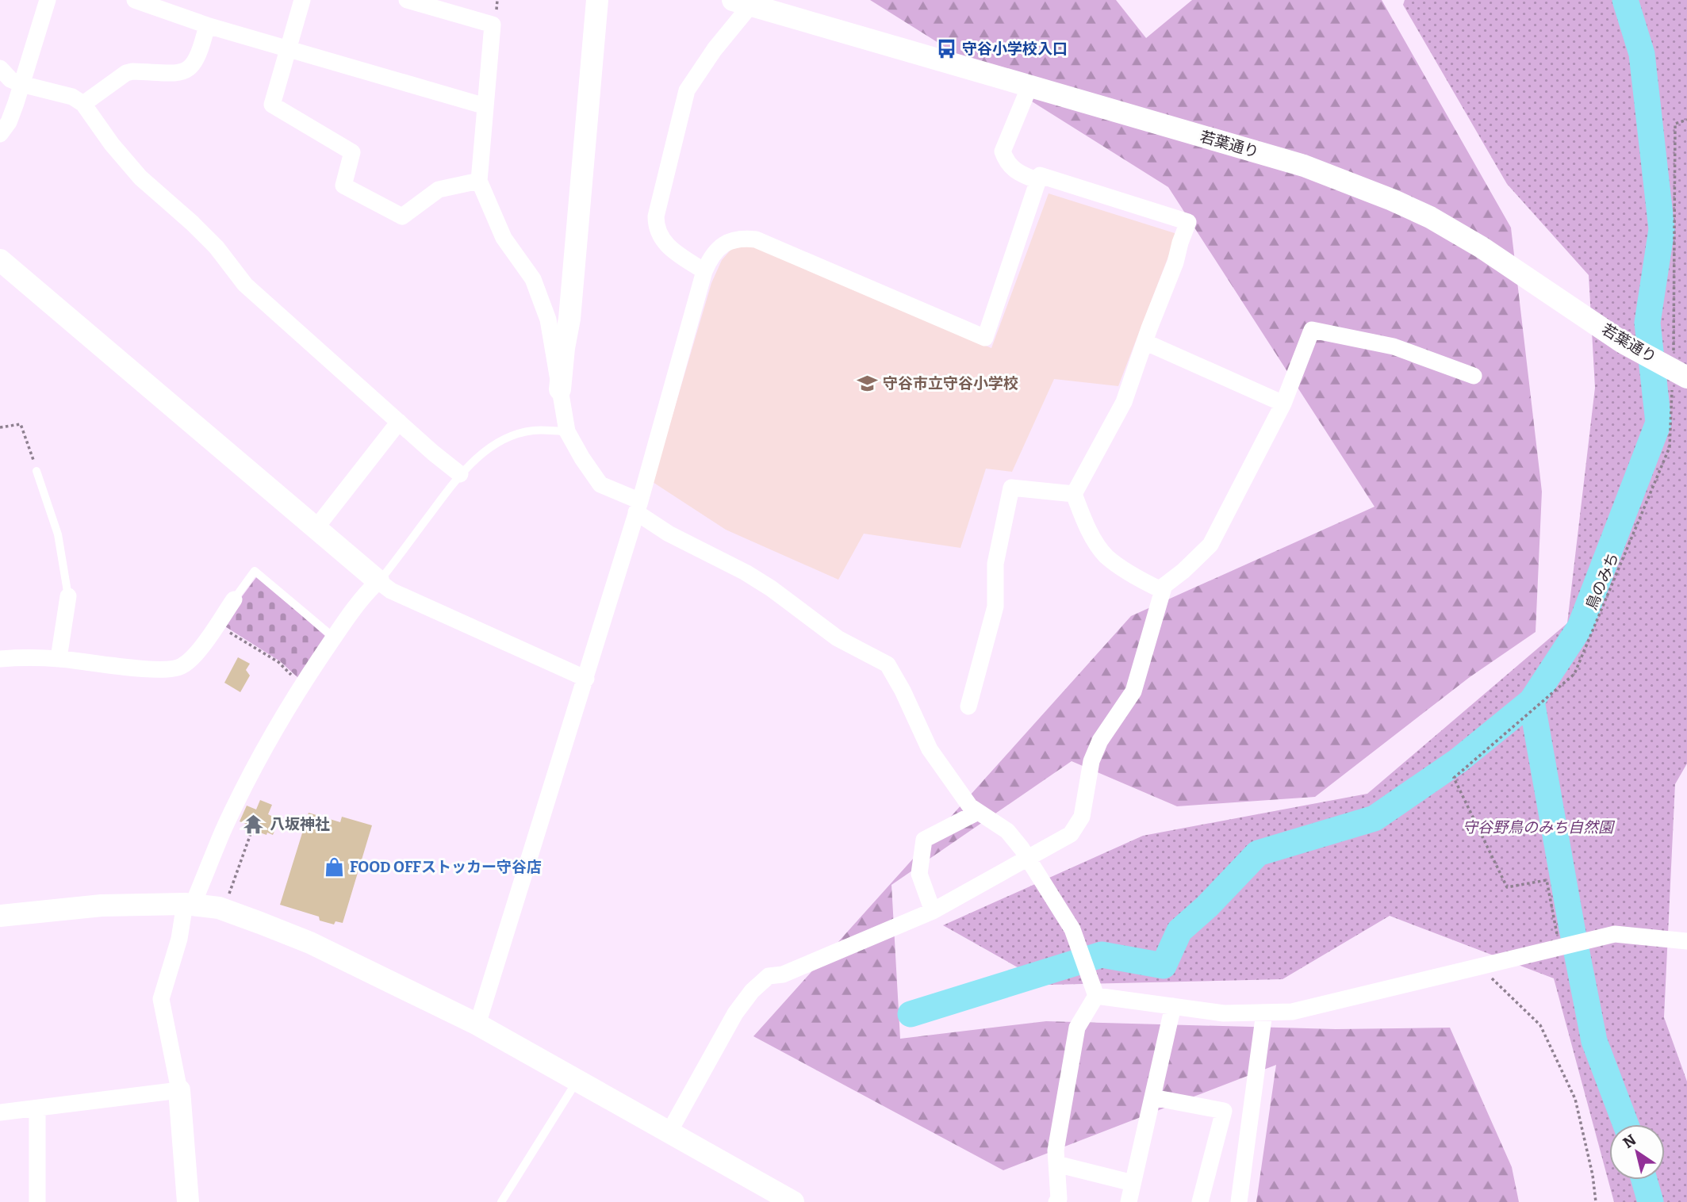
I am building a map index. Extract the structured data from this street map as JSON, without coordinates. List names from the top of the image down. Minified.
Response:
{"streets":{"street":["若葉通り"],"path":["鳥のみち"]},"crossings":[["若葉通り","鳥のみち"]],"parks":["守谷野鳥のみち自然園"],"places":{"bus stop":["守谷小学校入口"],"school or university":["守谷市立守谷小学校"],"temple":["八坂神社"],"shop":["FOOD OFFストッカー守谷店"]},"north":"top left"}
